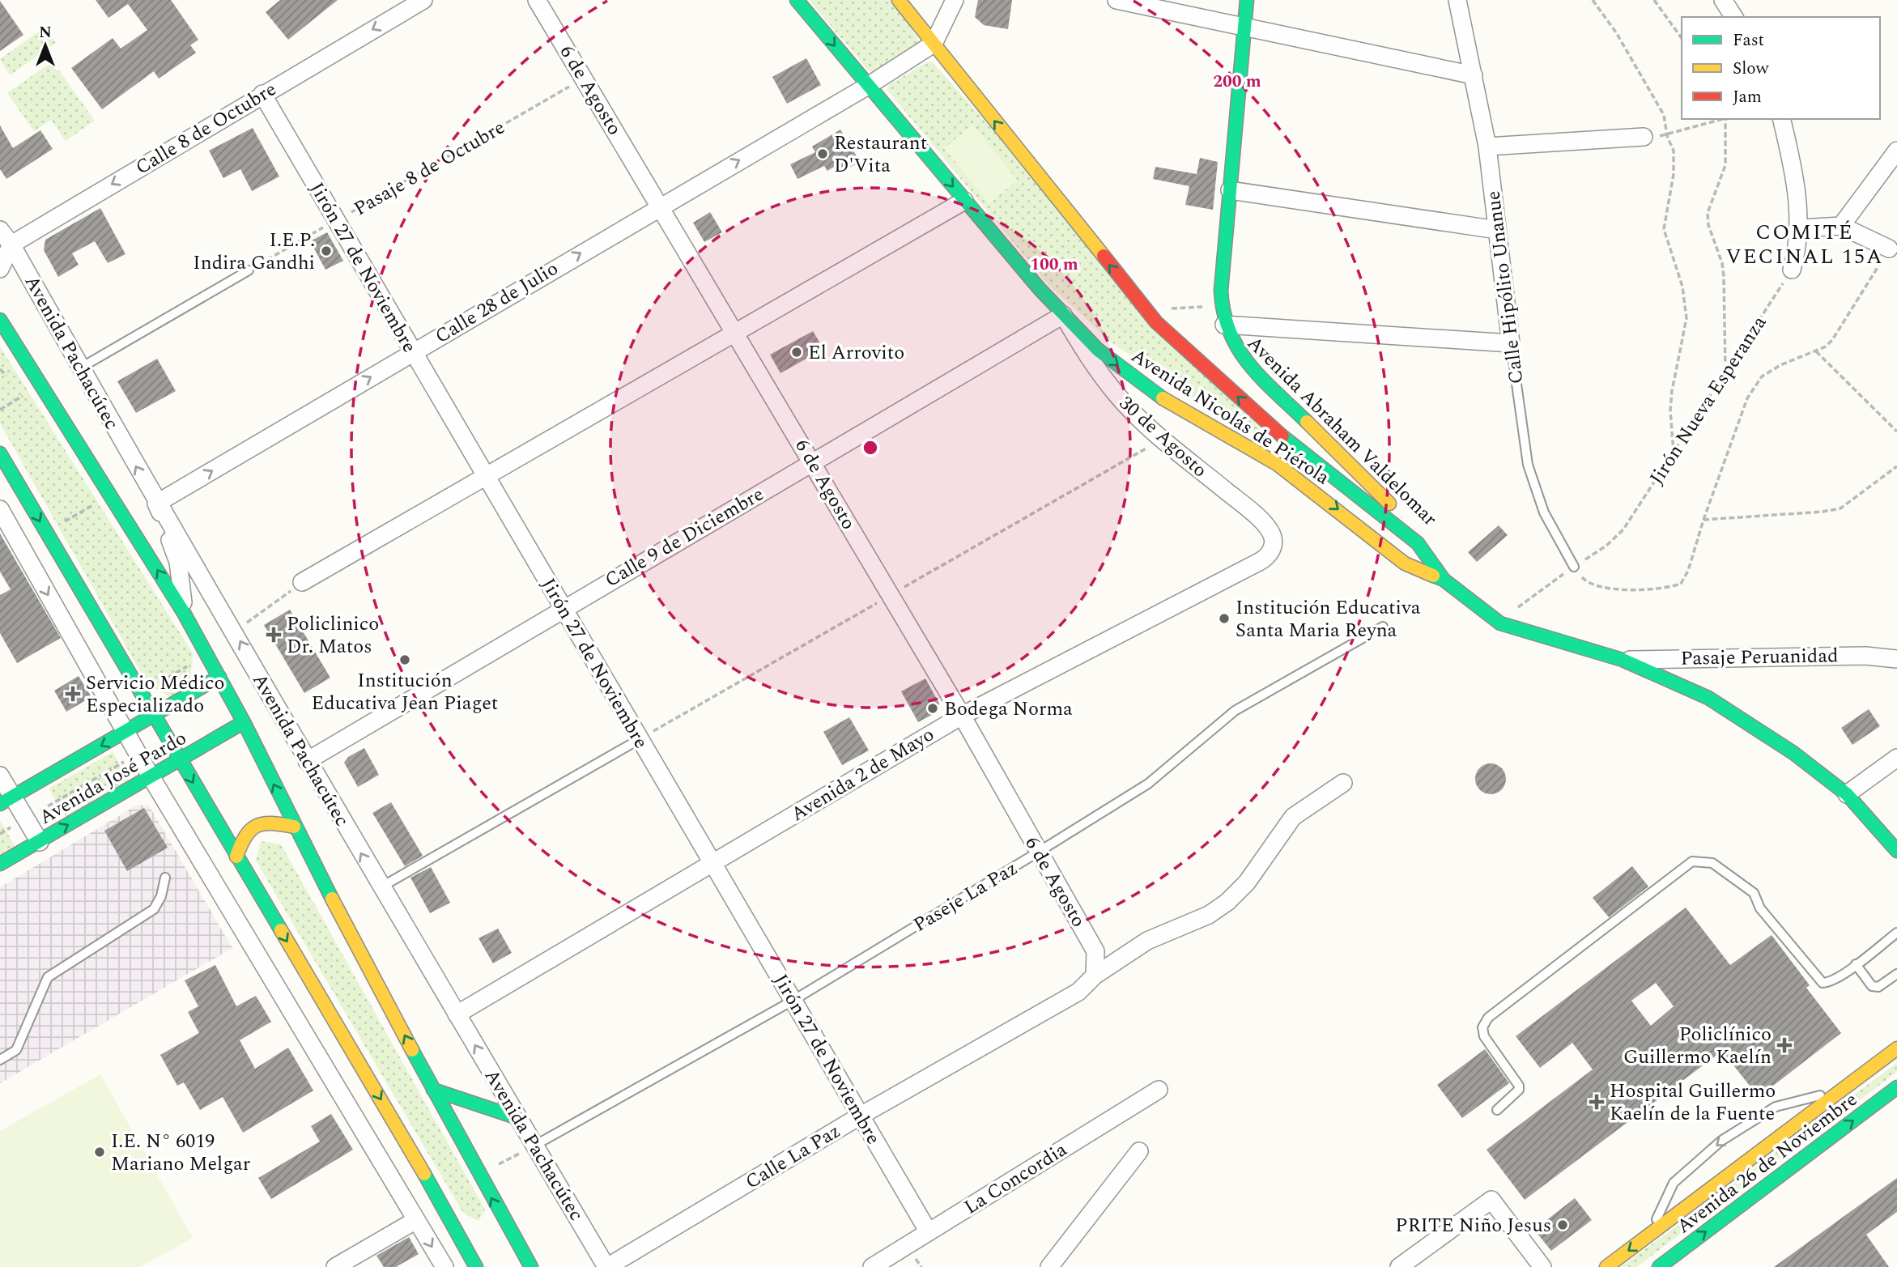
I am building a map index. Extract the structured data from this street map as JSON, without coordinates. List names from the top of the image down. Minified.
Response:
{"streets":{"main road":["Avenida Pachacútec","Avenida Nicolás de Piérola","Avenida Abraham Valdelomar","Avenida José Pardo","Avenida 26 de Noviembre"],"street":["6 de Agosto","Calle 8 de Octubre","Jirón 27 de Noviembre","Calle Hipólito Unanue","Calle 28 de Julio","30 de Agosto","Calle 9 de Diciembre","Pasaje Peruanidad","Avenida 2 de Mayo","Calle La Paz","La Concordia"],"lane":["Paseje La Paz"],"path":["Pasaje 8 de Octubre","Jirón Nueva Esperanza"]},"crossings":[["6 de Agosto","Pasaje 8 de Octubre"],["6 de Agosto","Calle 28 de Julio"],["6 de Agosto","Calle 9 de Diciembre"],["6 de Agosto","Avenida 2 de Mayo"],["6 de Agosto","Paseje La Paz"],["6 de Agosto","Calle La Paz"],["Calle 8 de Octubre","Jirón 27 de Noviembre"],["Calle 8 de Octubre","Avenida Pachacútec"],["Pasaje 8 de Octubre","Jirón 27 de Noviembre"],["Jirón 27 de Noviembre","Calle 28 de Julio"],["Jirón 27 de Noviembre","Calle 9 de Diciembre"],["Jirón 27 de Noviembre","Avenida 2 de Mayo"],["Jirón 27 de Noviembre","Paseje La Paz"],["Jirón 27 de Noviembre","Calle La Paz"],["Jirón 27 de Noviembre","La Concordia"],["Calle Hipólito Unanue","Jirón Nueva Esperanza"],["Calle 28 de Julio","Avenida Pachacútec"],["Calle 28 de Julio","Avenida Nicolás de Piérola"],["Avenida Pachacútec","Calle 9 de Diciembre"],["Avenida Pachacútec","Avenida 2 de Mayo"],["Avenida Pachacútec","Avenida José Pardo"],["Avenida Pachacútec","Paseje La Paz"],["Avenida Pachacútec","Calle La Paz"],["Jirón Nueva Esperanza","Avenida Nicolás de Piérola"],["Avenida Nicolás de Piérola","Avenida Abraham Valdelomar"],["Avenida Nicolás de Piérola","30 de Agosto"],["Avenida Nicolás de Piérola","Calle 9 de Diciembre"],["Avenida Nicolás de Piérola","Pasaje Peruanidad"],["30 de Agosto","Calle 9 de Diciembre"],["30 de Agosto","Avenida 2 de Mayo"]],"one_way":["Calle 8 de Octubre"],"districts":["COMITÉ VECINAL 15A"],"places":{"other":["Restaurant D'Vita","I.E.P. Indira Gandhi","El Arrovito","Institución Educativa Santa Maria Reyna","Institución Educativa Jean Piaget","Bodega Norma","I.E. N° 6019 Mariano Melgar","PRITE Niño Jesus"],"health":["Policlinico Dr. Matos","Servicio Médico Especializado","Policlínico Guillermo Kaelín","Hospital Guillermo Kaelín de la Fuente"]},"legend":["Fast","Slow","Jam"],"north":"top","rings":["200 m","100 m"]}
